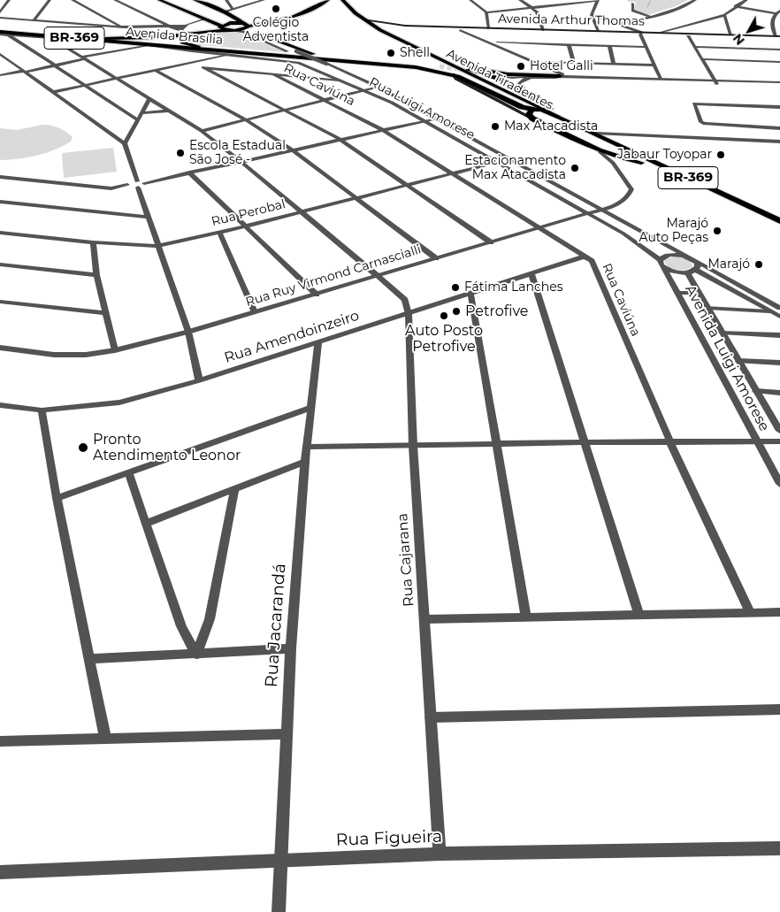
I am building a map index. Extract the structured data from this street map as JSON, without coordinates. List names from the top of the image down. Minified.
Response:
{"streets":{"highway":["Avenida Brasília","BR-369","Avenida Tiradentes"],"main road":["Avenida Arthur Thomas"],"street":["Rua Caviúna","Rua Luigi Amorese","Rua Perobal","Rua Ruy Virmond Carnascialli","Rua Amendoinzeiro","Avenida Luigi Amorese","Rua Cajarana","Rua Jacarandá","Rua Figueira"]},"crossings":[["Avenida Arthur Thomas","Avenida Tiradentes"],["Avenida Brasília","BR-369"],["Avenida Brasília","Rua Luigi Amorese"],["BR-369","Avenida Tiradentes"],["Rua Caviúna","Rua Perobal"],["Rua Caviúna","Rua Ruy Virmond Carnascialli"],["Rua Caviúna","Rua Amendoinzeiro"],["Rua Luigi Amorese","Rua Perobal"],["Rua Luigi Amorese","Rua Ruy Virmond Carnascialli"],["Rua Luigi Amorese","Avenida Luigi Amorese"],["Rua Luigi Amorese","Rua Cajarana"],["Rua Perobal","Rua Cajarana"],["Rua Ruy Virmond Carnascialli","Rua Cajarana"],["Rua Amendoinzeiro","Rua Cajarana"],["Rua Amendoinzeiro","Rua Jacarandá"],["Rua Cajarana","Rua Figueira"],["Rua Jacarandá","Rua Figueira"]],"places":["Colégio Adventista","Shell","Hotel Galli","Max Atacadista","Escola Estadual São José -","Jabaur Toyopar","Estacionamento Max Atacadista","Marajó Auto Peças","Marajó","Fátima Lanches","Petrofive","Auto Posto Petrofive","Pronto Atendimento Leonor"],"north":"bottom left"}
